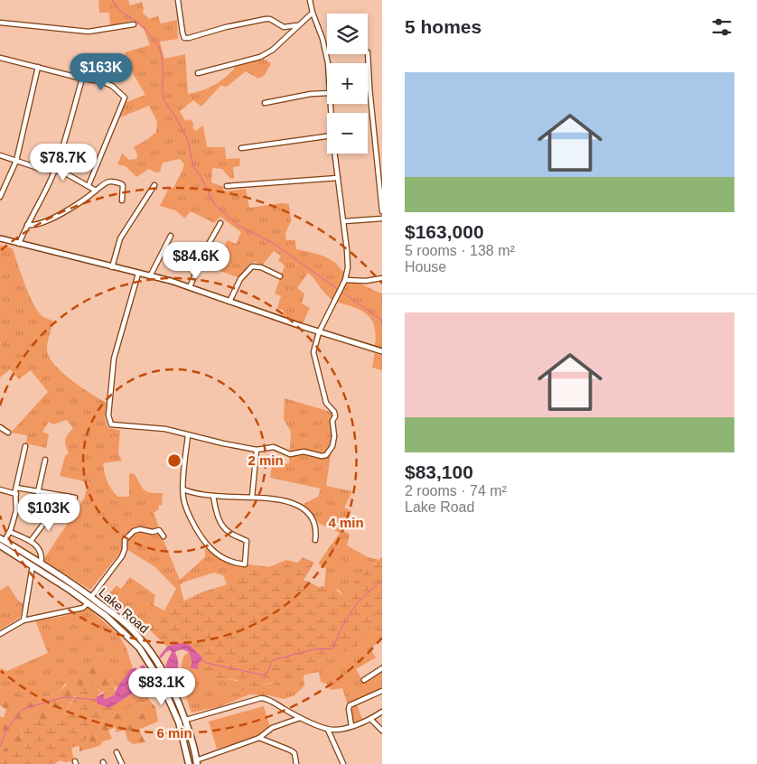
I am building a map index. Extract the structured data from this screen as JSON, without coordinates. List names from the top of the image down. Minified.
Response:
{"streets":{"main road":["Lake Road"]},"page":{"heading":"5 homes","map_buttons":["+","−"],"price":["$163K","$78.7K","$84.6K","$103K","$83.1K"],"list":[{"name":"$163,000","note":"5 rooms · 138 m² · House"},{"name":"$83,100","note":"2 rooms · 74 m² · Lake Road"}]},"rings":["2 min","4 min","6 min"]}
